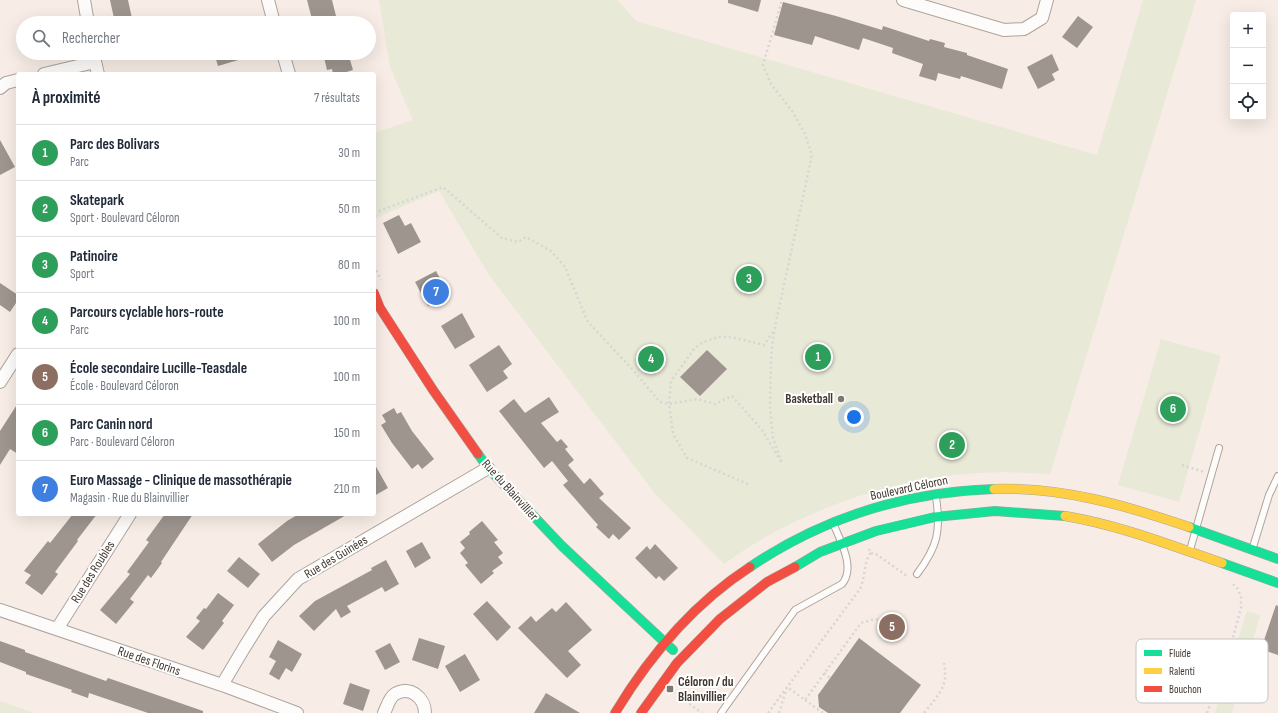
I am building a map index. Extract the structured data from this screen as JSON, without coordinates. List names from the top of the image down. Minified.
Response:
{"streets":{"street":["Boulevard Céloron","Rue du Blainvillier","Rue des Guinées","Rue des Roubles","Rue des Florins"]},"crossings":[["Boulevard Céloron","Rue du Blainvillier"],["Rue du Blainvillier","Rue des Guinées"],["Rue des Guinées","Rue des Florins"],["Rue des Roubles","Rue des Florins"]],"places":{"other":["Basketball"],"transit":["Céloron / du Blainvillier"]},"legend":["Fluide","Ralenti","Bouchon"],"page":{"map_buttons":["+","−"],"search":"Rechercher","heading":["À proximité","7 résultats"],"list":[{"mark":"1","name":"Parc des Bolivars","note":"Parc","value":"30 m"},{"mark":"2","name":"Skatepark","note":"Sport · Boulevard Céloron","value":"50 m"},{"mark":"3","name":"Patinoire","note":"Sport","value":"80 m"},{"mark":"4","name":"Parcours cyclable hors-route","note":"Parc","value":"100 m"},{"mark":"5","name":"École secondaire Lucille-Teasdale","note":"École · Boulevard Céloron","value":"100 m"},{"mark":"6","name":"Parc Canin nord","note":"Parc · Boulevard Céloron","value":"150 m"},{"mark":"7","name":"Euro Massage - Clinique de massothérapie","note":"Magasin · Rue du Blainvillier","value":"210 m"}],"pins":["3","7","1","4","6","2","5"]}}
